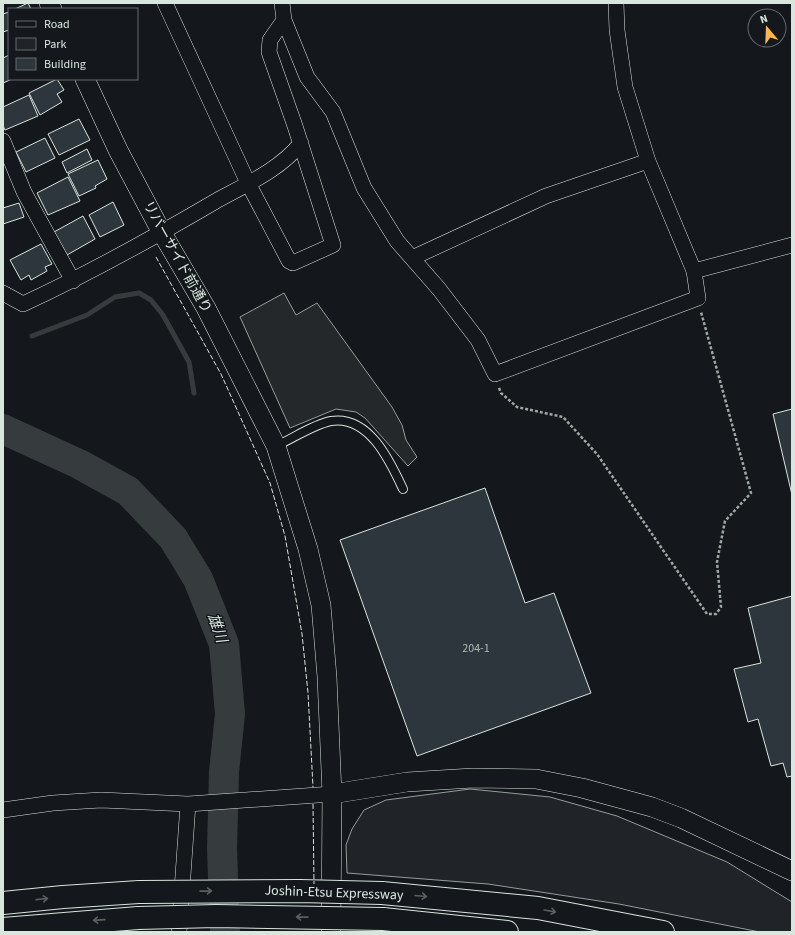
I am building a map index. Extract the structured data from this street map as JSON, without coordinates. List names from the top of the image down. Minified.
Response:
{"streets":{"highway":["Joshin-Etsu Expressway"],"street":["リバーサイド前通り"]},"water":["雄川"],"house_numbers":["204-1"],"legend":["Road","Park","Building"],"north":"top"}
